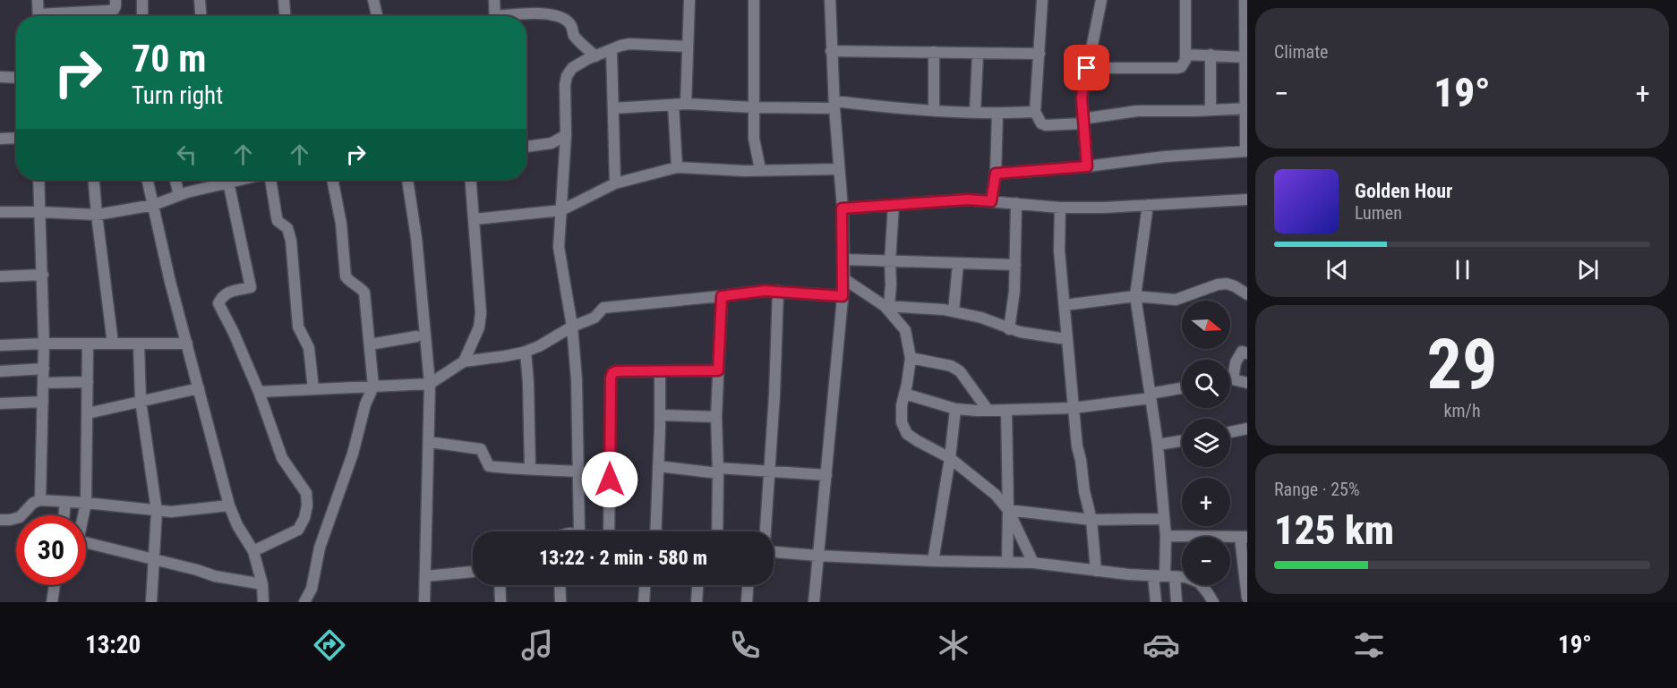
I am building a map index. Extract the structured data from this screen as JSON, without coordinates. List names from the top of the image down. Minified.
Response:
{"north":"right","page":{"tile":["Climate",["29","km/h"],["Range · 25%","125 km"]],"turn":["70 m","Turn right"],"heat":["−","19°","+"],"song":["Golden Hour","Lumen"],"map_buttons":["+","−"],"limit":"30","trip":"13:22 · 2 min · 580 m","tabs":["13:20","19°"]}}
